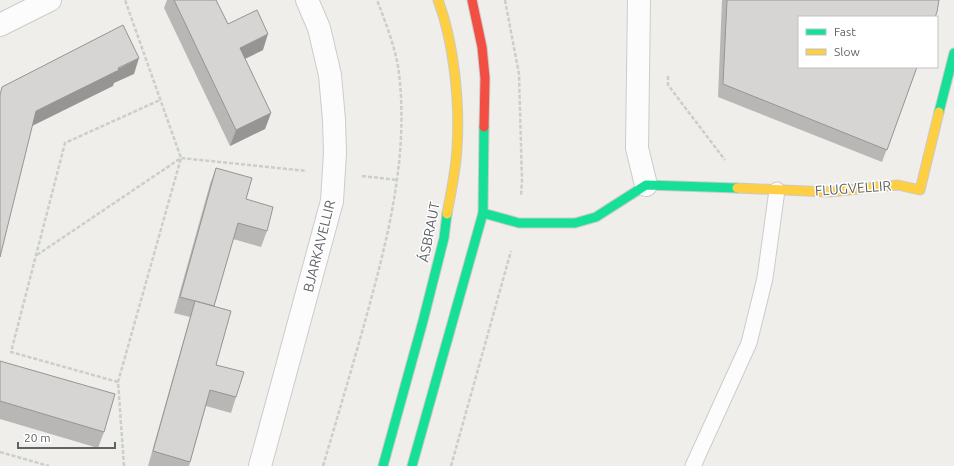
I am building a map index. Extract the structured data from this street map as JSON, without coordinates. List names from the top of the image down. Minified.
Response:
{"streets":{"street":["FLUGVELLIR","ÁSBRAUT","BJARKAVELLIR"]},"legend":["Fast","Slow"],"scale_bar":"20 m"}
